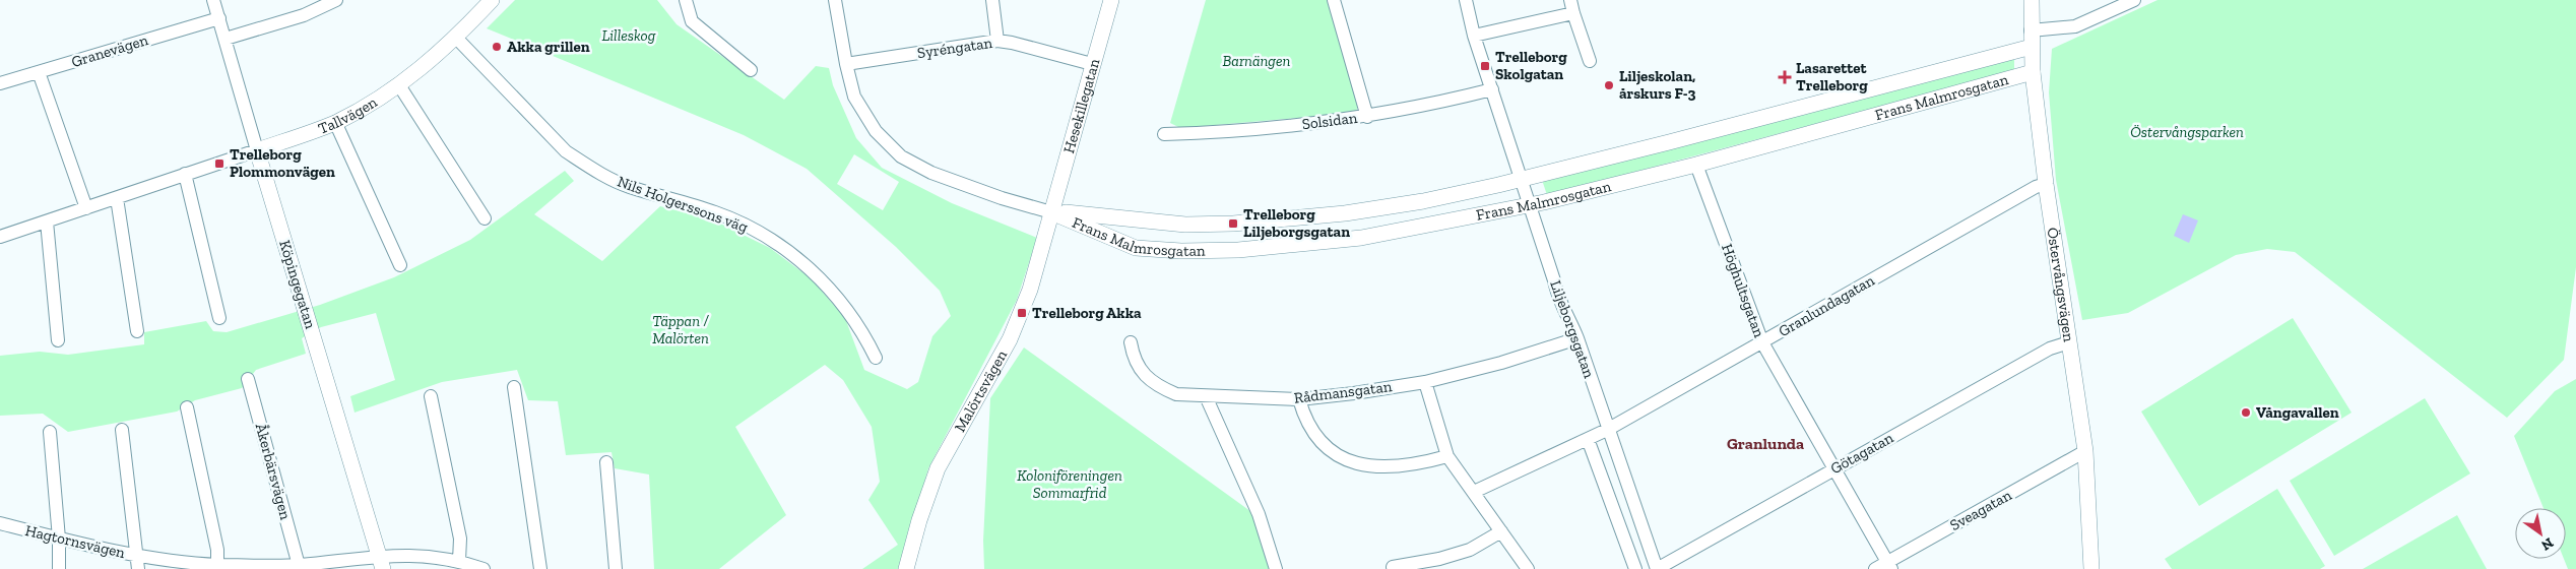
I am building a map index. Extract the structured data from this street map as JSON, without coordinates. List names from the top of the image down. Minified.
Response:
{"streets":{"street":["Syréngatan","Granevägen","Frans Malmrosgatan","Hesekillegatan","Tallvägen","Solsidan","Nils Holgerssons väg","Köpingegatan","Östervångsvägen","Höghultsgatan","Granlundagatan","Liljeborgsgatan","Malörtsvägen","Rådmansgatan","Götagatan","Åkerbärsvägen","Sveagatan","Hagtornsvägen"]},"crossings":[["Syréngatan","Frans Malmrosgatan"],["Syréngatan","Hesekillegatan"],["Granevägen","Köpingegatan"],["Frans Malmrosgatan","Hesekillegatan"],["Frans Malmrosgatan","Östervångsvägen"],["Frans Malmrosgatan","Höghultsgatan"],["Frans Malmrosgatan","Liljeborgsgatan"],["Frans Malmrosgatan","Malörtsvägen"],["Hesekillegatan","Malörtsvägen"],["Tallvägen","Nils Holgerssons väg"],["Tallvägen","Köpingegatan"],["Solsidan","Liljeborgsgatan"],["Köpingegatan","Hagtornsvägen"],["Östervångsvägen","Granlundagatan"],["Östervångsvägen","Götagatan"],["Östervångsvägen","Sveagatan"],["Höghultsgatan","Granlundagatan"],["Höghultsgatan","Götagatan"],["Höghultsgatan","Sveagatan"],["Granlundagatan","Liljeborgsgatan"],["Liljeborgsgatan","Rådmansgatan"],["Liljeborgsgatan","Götagatan"],["Åkerbärsvägen","Hagtornsvägen"]],"districts":["Granlunda"],"parks":["Lilleskog","Barnängen","Östervångsparken","Täppan / Malörten","Koloniföreningen Sommarfrid"],"places":{"other":["Akka grillen","Liljeskolan, årskurs F-3","Vångavallen"],"transit":["Trelleborg Skolgatan","Trelleborg Plommonvägen","Trelleborg Liljeborgsgatan","Trelleborg Akka"],"health":["Lasarettet Trelleborg"]},"north":"bottom right"}
